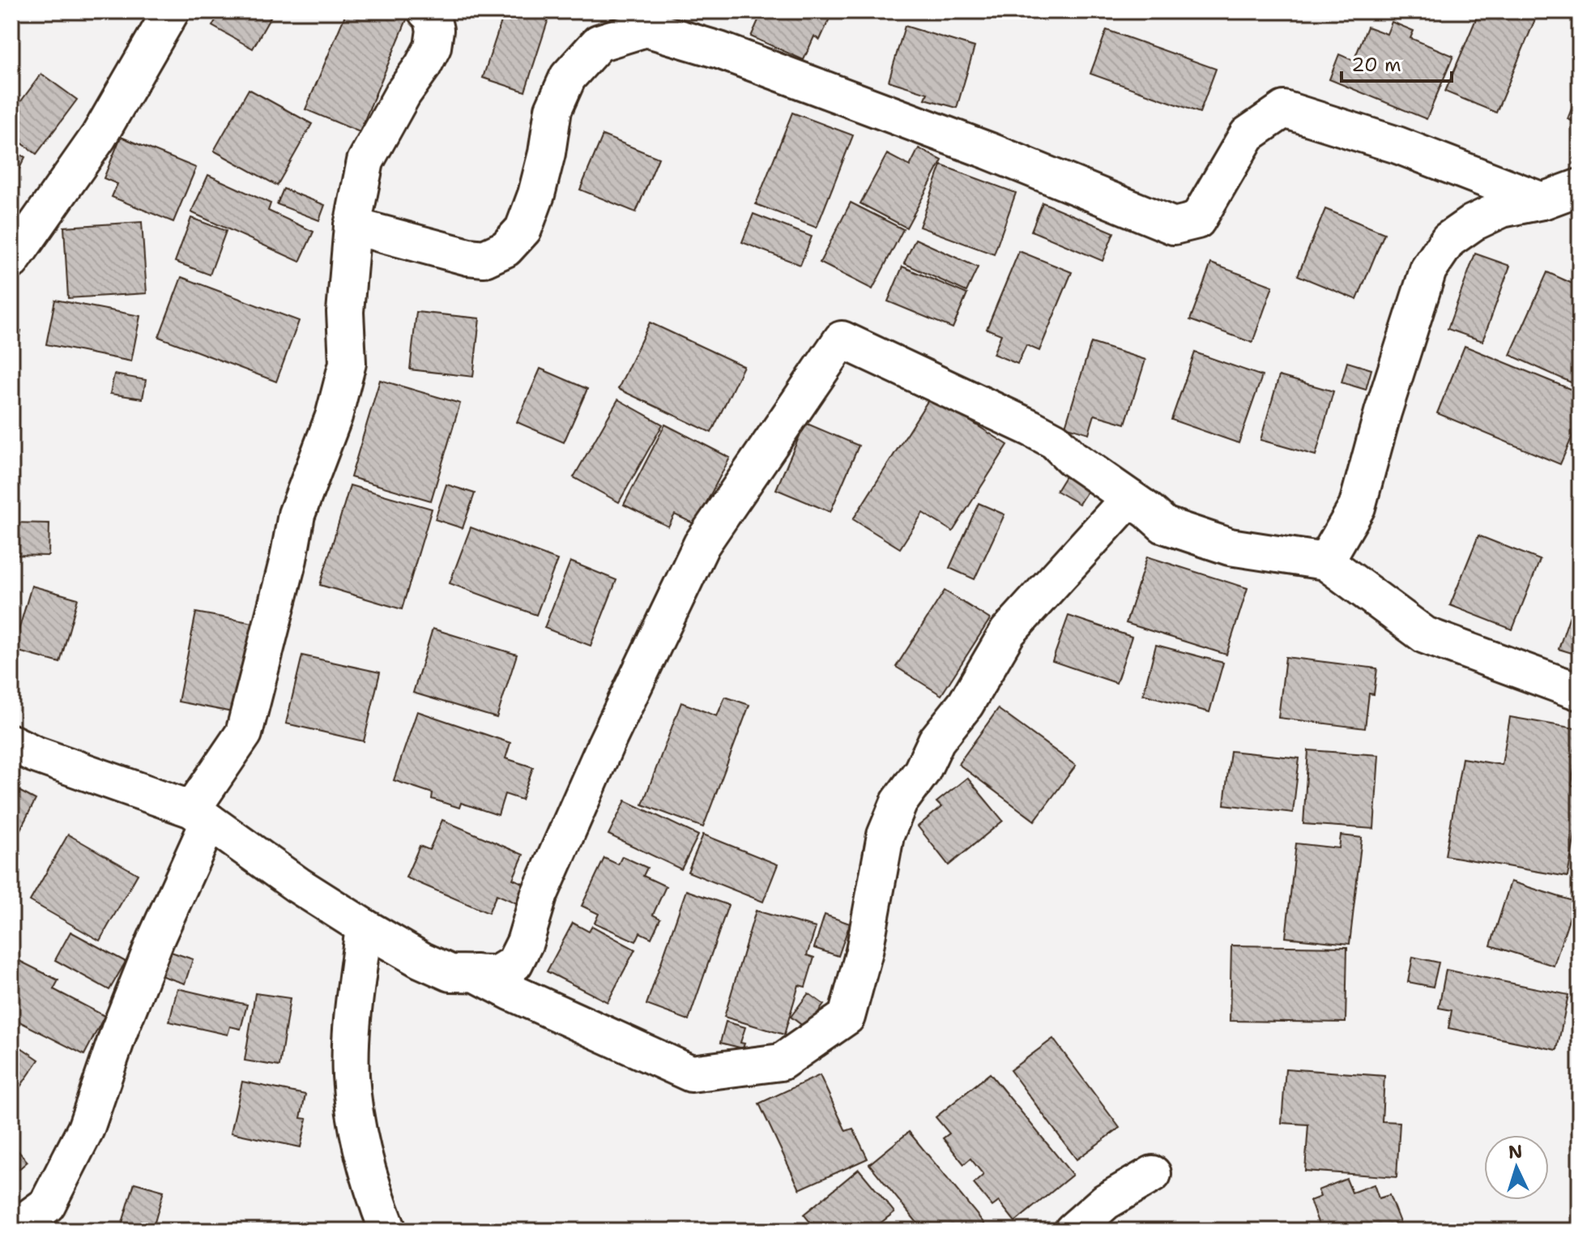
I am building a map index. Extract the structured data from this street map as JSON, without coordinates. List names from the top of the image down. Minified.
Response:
{"scale_bar":"20 m","north":"top"}
